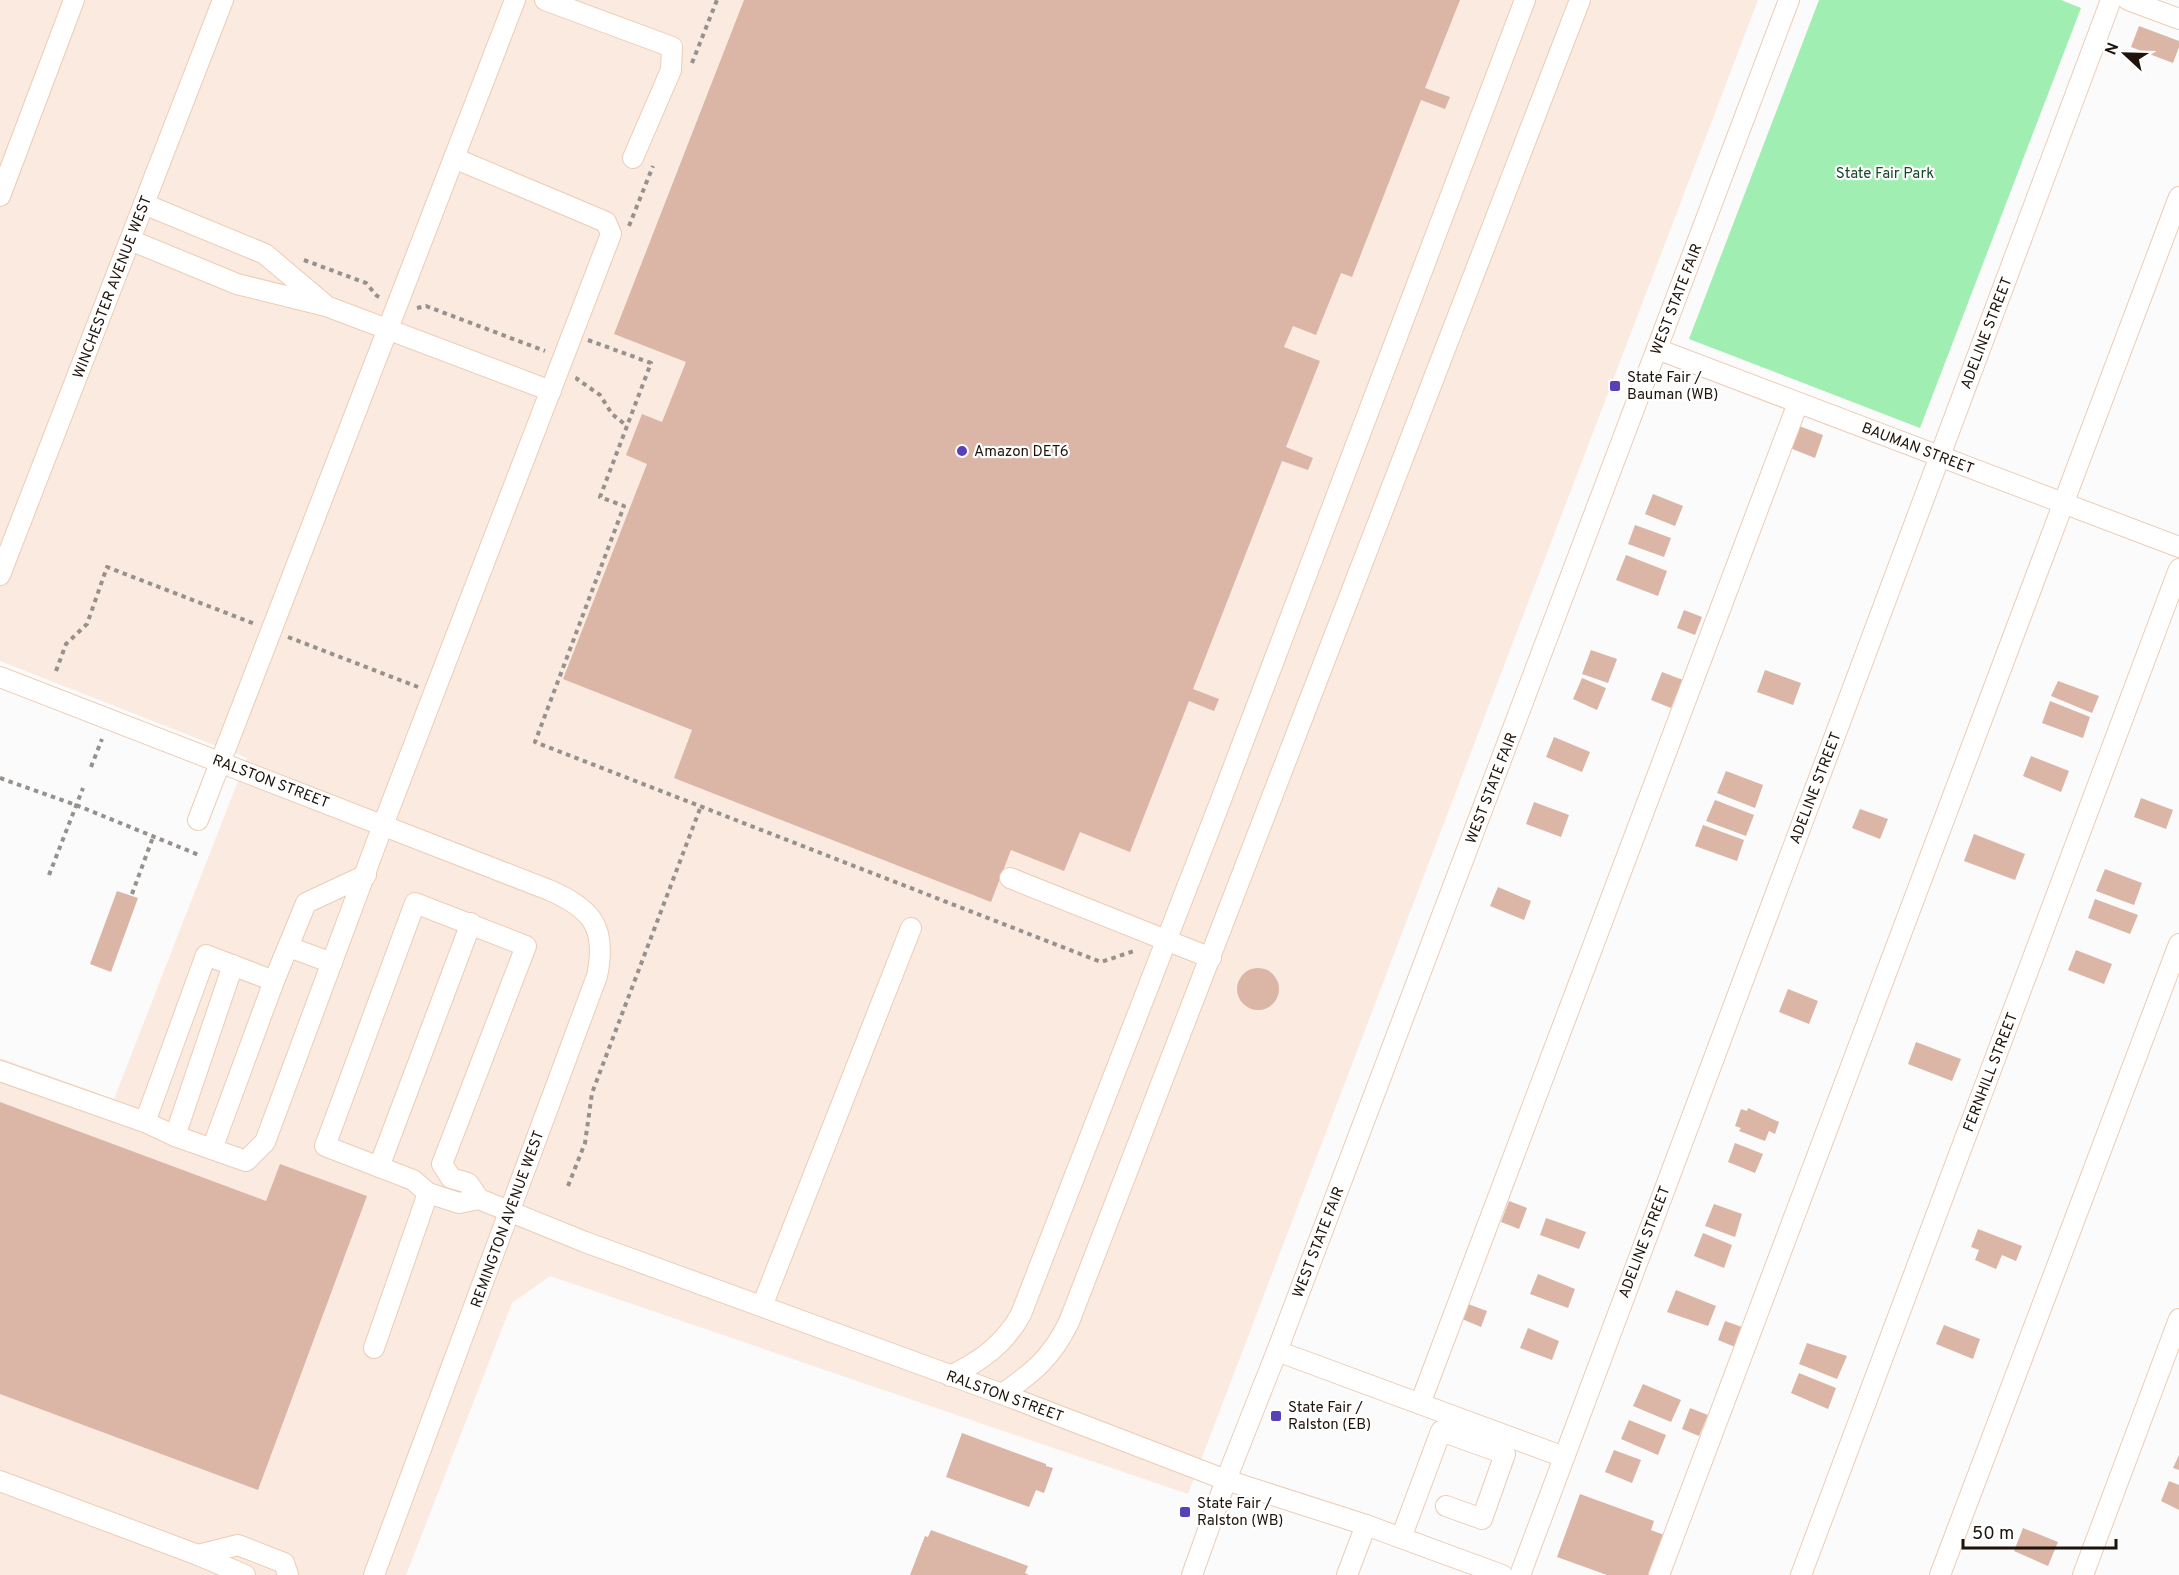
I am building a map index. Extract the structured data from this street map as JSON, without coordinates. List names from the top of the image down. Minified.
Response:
{"streets":{"street":["WINCHESTER AVENUE WEST","WEST STATE FAIR","ADELINE STREET","BAUMAN STREET","RALSTON STREET","FERNHILL STREET","REMINGTON AVENUE WEST"]},"crossings":[["WEST STATE FAIR","BAUMAN STREET"],["WEST STATE FAIR","RALSTON STREET"],["ADELINE STREET","BAUMAN STREET"],["RALSTON STREET","REMINGTON AVENUE WEST"]],"parks":["State Fair Park"],"places":{"transit":["State Fair / Bauman (WB)","State Fair / Ralston (EB)","State Fair / Ralston (WB)"],"other":["Amazon DET6"]},"scale_bar":"50 m","north":"left"}
